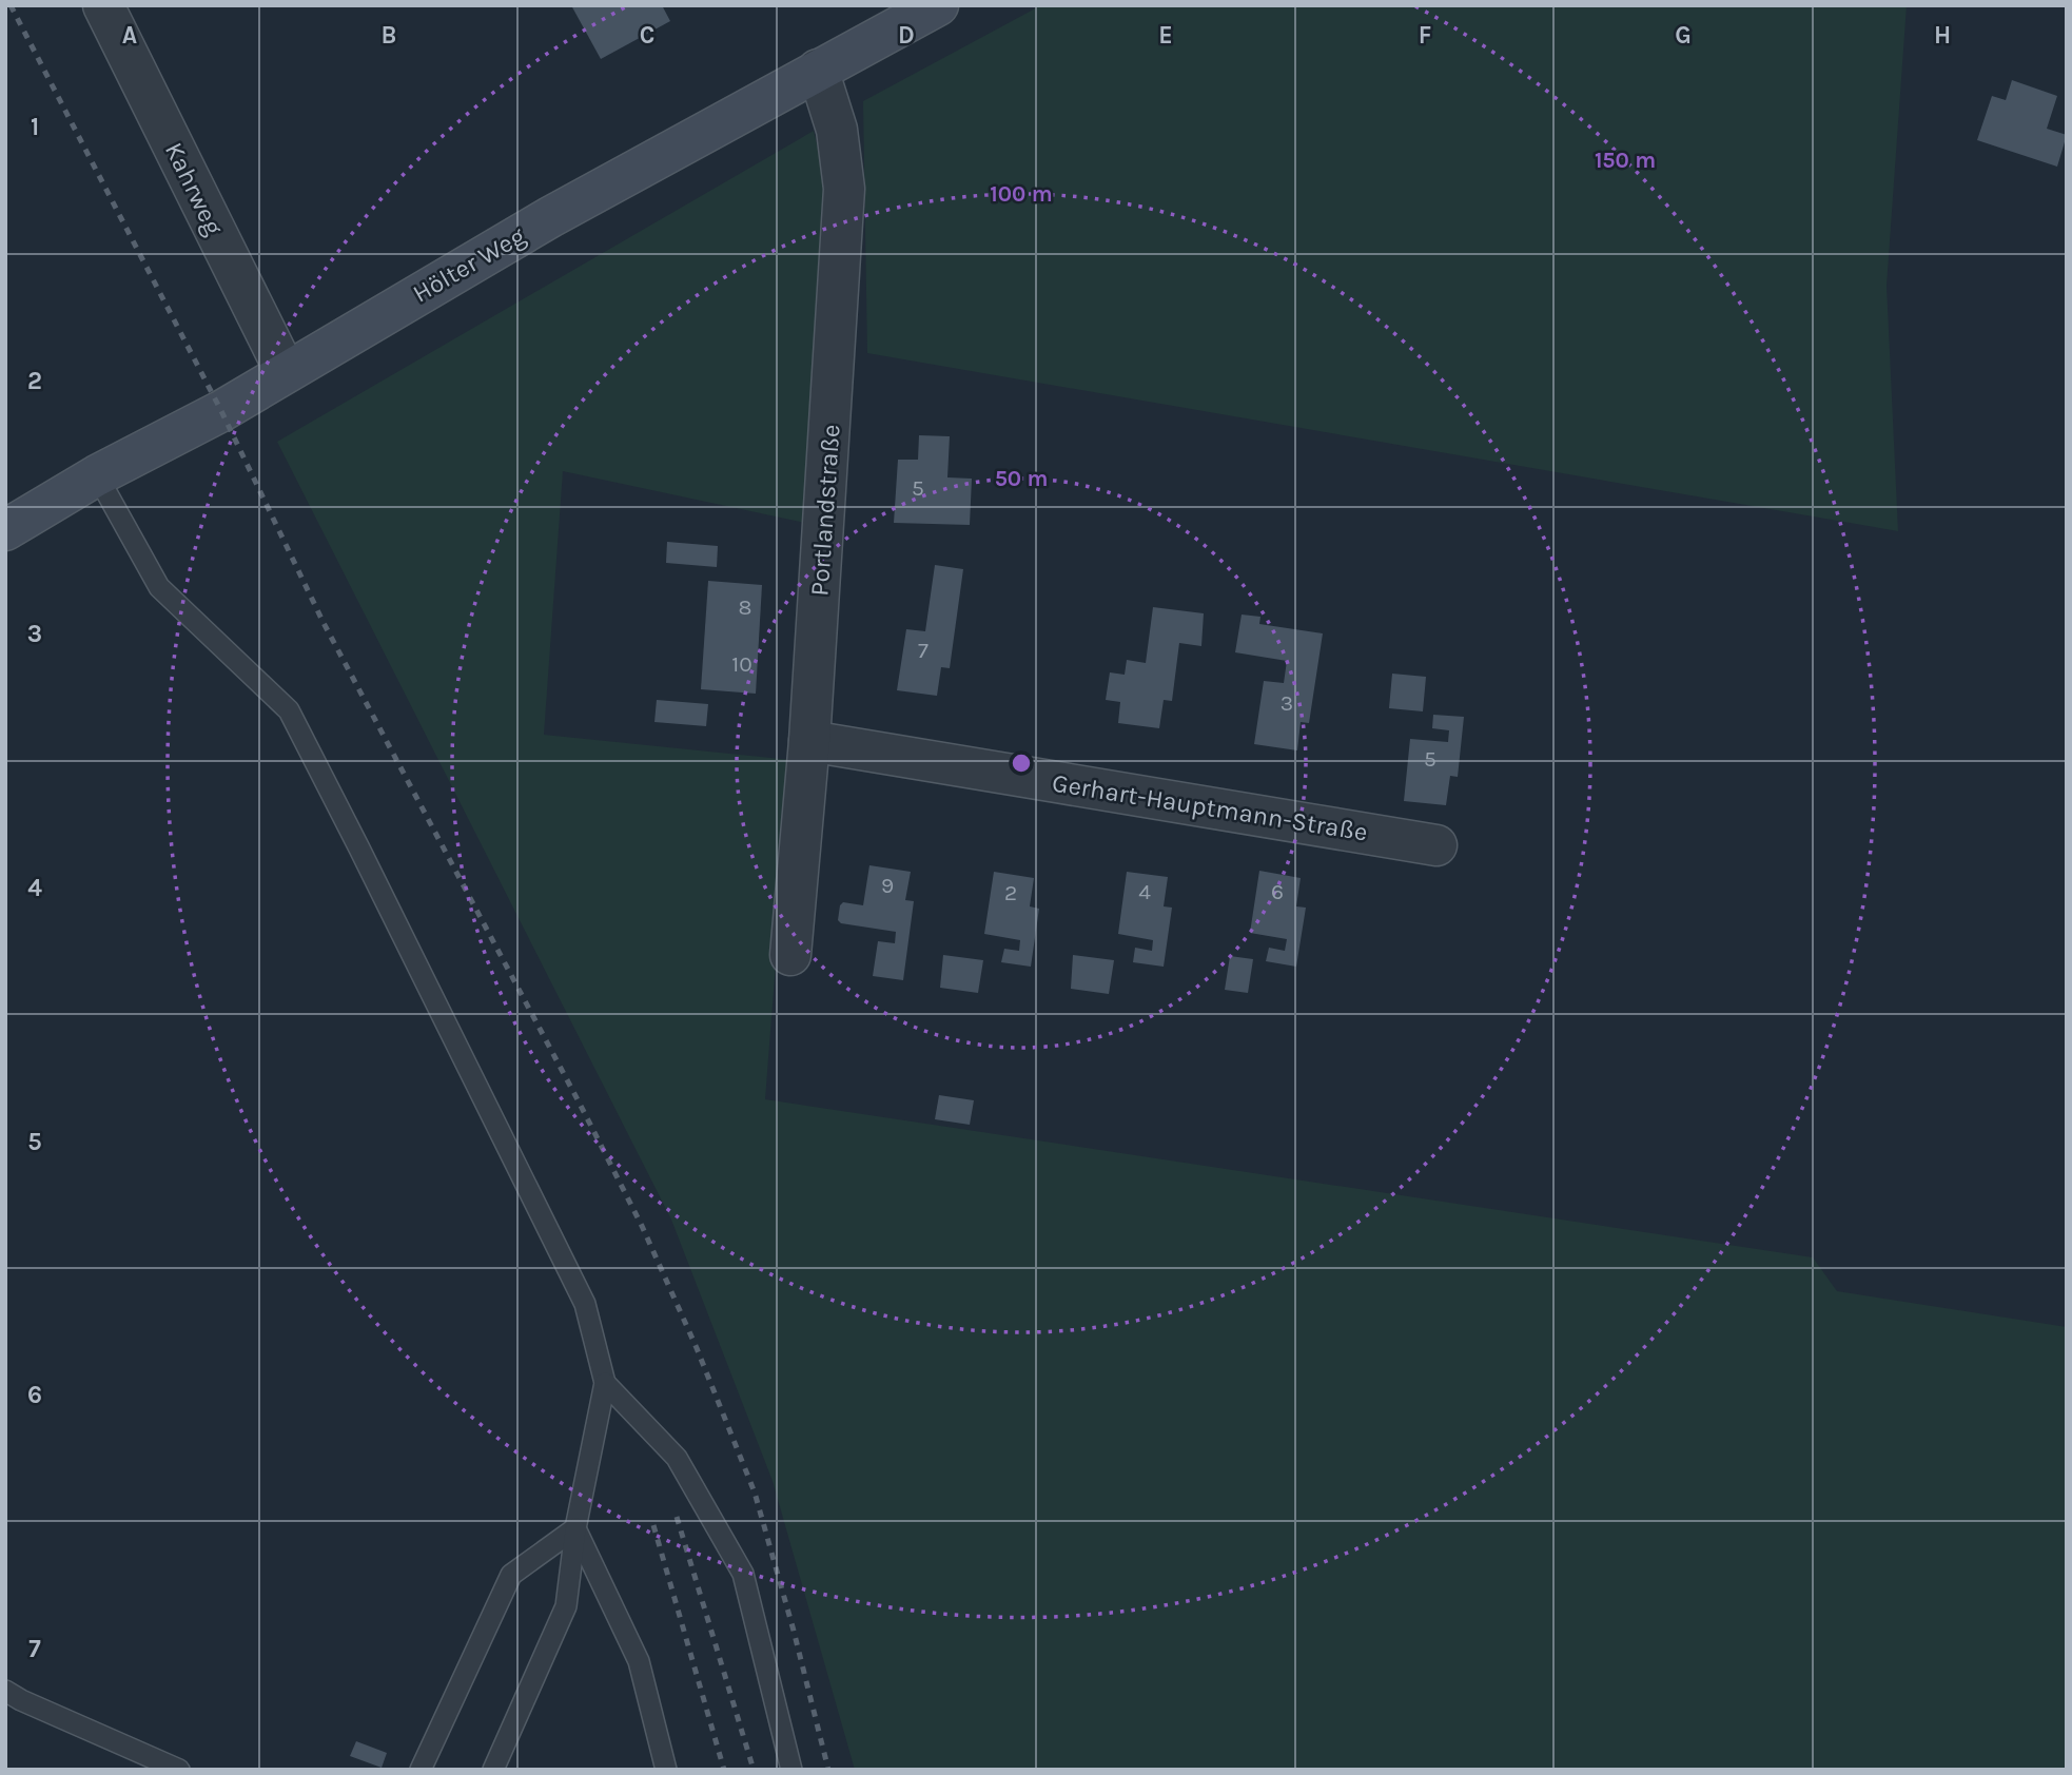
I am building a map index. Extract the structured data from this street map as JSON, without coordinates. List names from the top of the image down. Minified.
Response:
{"streets":{"main road":["Hölter Weg"],"street":["Kahrweg","Portlandstraße","Gerhart-Hauptmann-Straße"]},"crossings":[["Kahrweg","Hölter Weg"],["Hölter Weg","Portlandstraße"],["Portlandstraße","Gerhart-Hauptmann-Straße"]],"house_numbers":["5","8","7","10","3","5","9","4","6","2"],"grid":{"columns":["A","B","C","D","E","F","G","H"],"rows":["1","2","3","4","5","6","7"]},"rings":["150 m","100 m","50 m"]}
